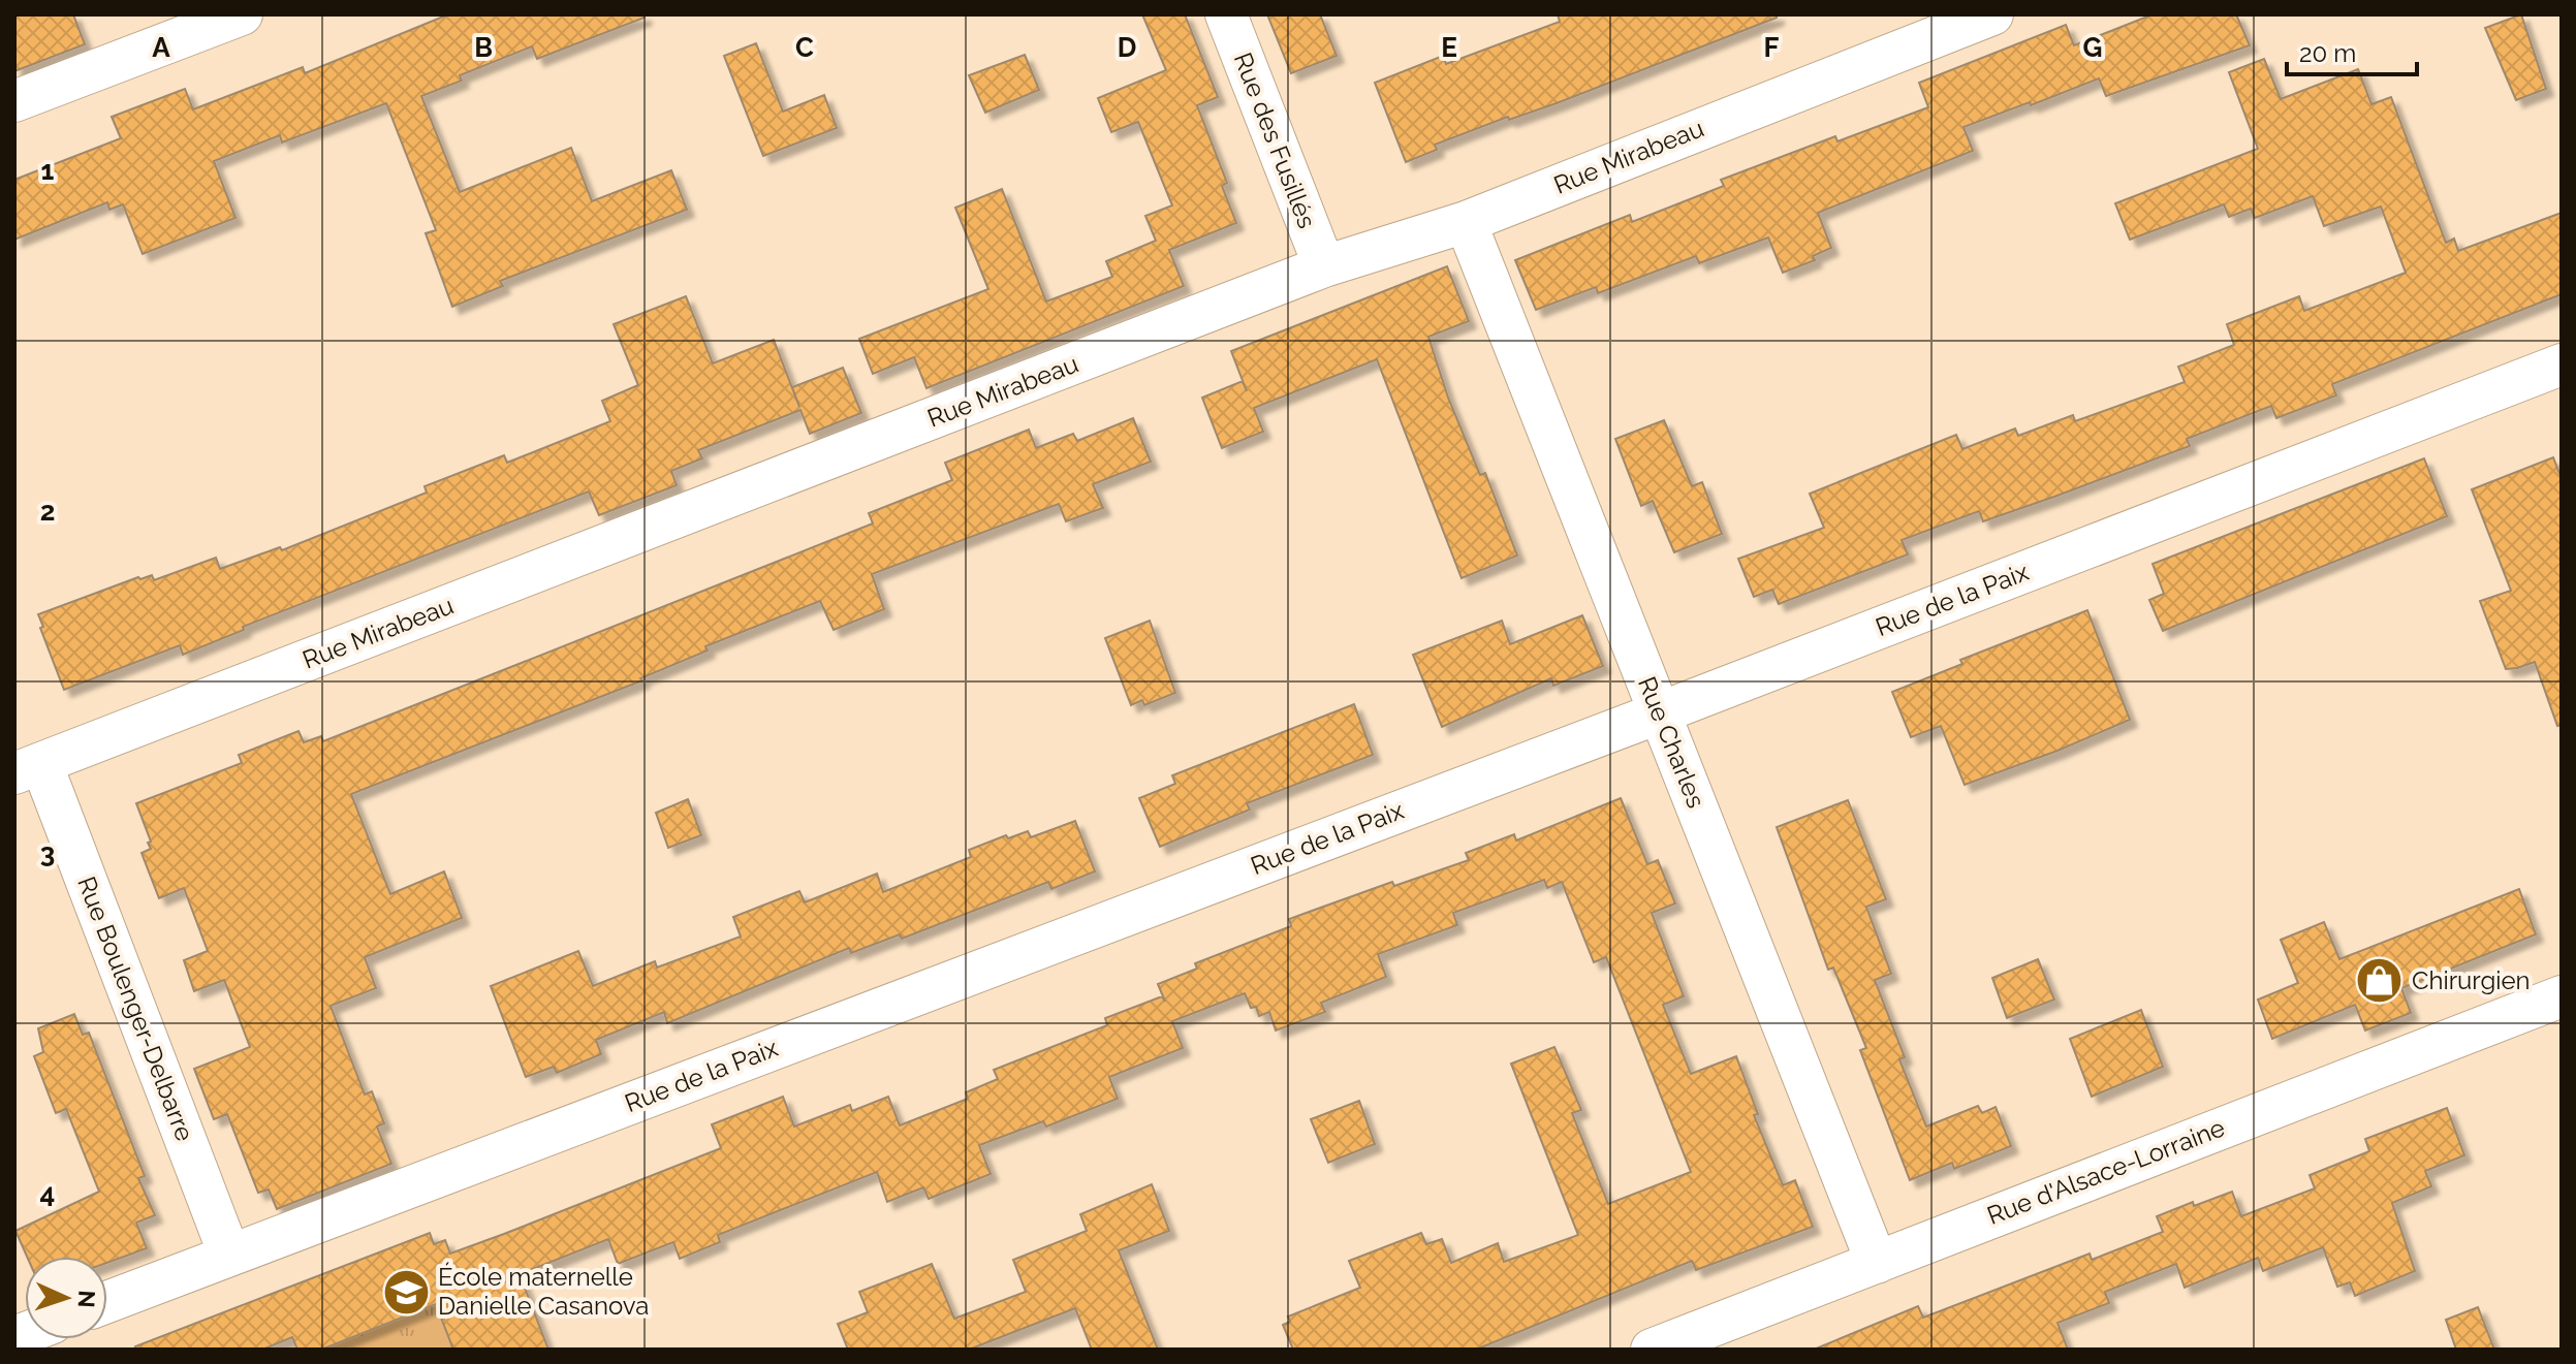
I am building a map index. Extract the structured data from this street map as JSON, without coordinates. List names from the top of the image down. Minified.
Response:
{"streets":{"street":["Rue des Fusillés","Rue Mirabeau","Rue de la Paix","Rue Charles","Rue Boulenger-Delbarre","Rue d'Alsace-Lorraine"]},"crossings":[["Rue des Fusillés","Rue Mirabeau"],["Rue Mirabeau","Rue Charles"],["Rue Mirabeau","Rue Boulenger-Delbarre"],["Rue de la Paix","Rue Charles"],["Rue de la Paix","Rue Boulenger-Delbarre"],["Rue Charles","Rue d'Alsace-Lorraine"]],"places":{"shop":["Chirurgien"],"school or university":["École maternelle Danielle Casanova"]},"scale_bar":"20 m","north":"right","grid":{"columns":["A","B","C","D","E","F","G"],"rows":["1","2","3","4"]}}
